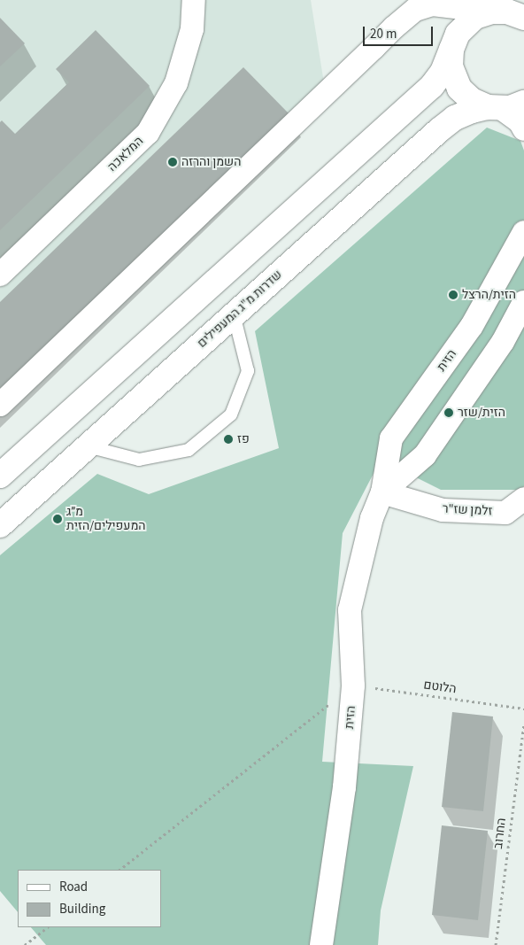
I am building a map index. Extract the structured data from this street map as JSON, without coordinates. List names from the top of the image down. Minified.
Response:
{"streets":{"main road":["שדרות מ\"ג המעפילים"],"street":["המלאכה","הזית","זלמן שז\"ר"],"path":["הלוטם","החרוב"]},"crossings":[["הזית","זלמן שז\"ר"],["הזית","הלוטם"]],"places":["השמן והרזה","הזית/הרצל","הזית/שזר","פז","מ״ג המעפילים/הזית"],"legend":["Road","Building"],"scale_bar":"20 m"}
